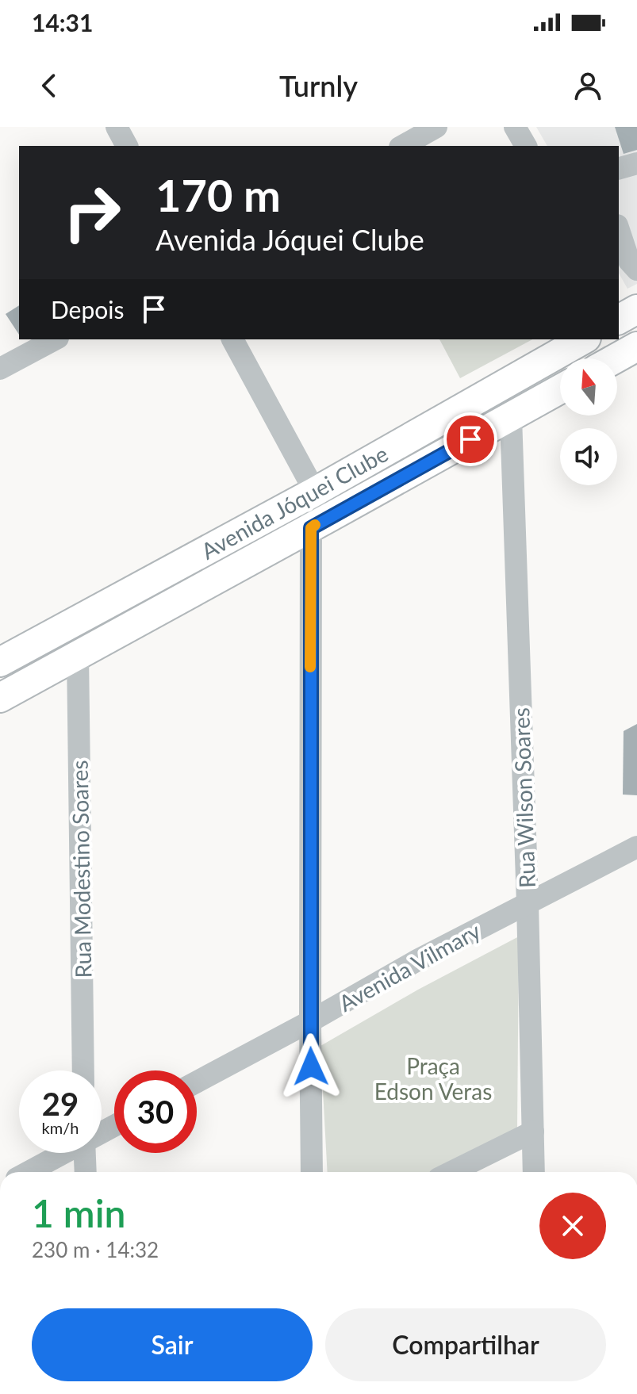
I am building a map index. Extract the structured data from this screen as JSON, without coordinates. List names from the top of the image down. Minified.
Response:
{"streets":{"main road":["Avenida Jóquei Clube"],"street":["Rua Wilson Soares","Rua Modestino Soares","Avenida Vilmary"]},"crossings":[["Avenida Jóquei Clube","Rua Wilson Soares"],["Avenida Jóquei Clube","Rua Modestino Soares"],["Rua Wilson Soares","Avenida Vilmary"]],"parks":["Praça Edson Veras"],"north":"top","page":{"status":"14:31","header":"Turnly","turn":["170 m","Avenida Jóquei Clube"],"then":"Depois","speed":"29 km/h","limit":"30","heading":["1 min","230 m · 14:32"],"buttons":["Sair","Compartilhar"]}}
